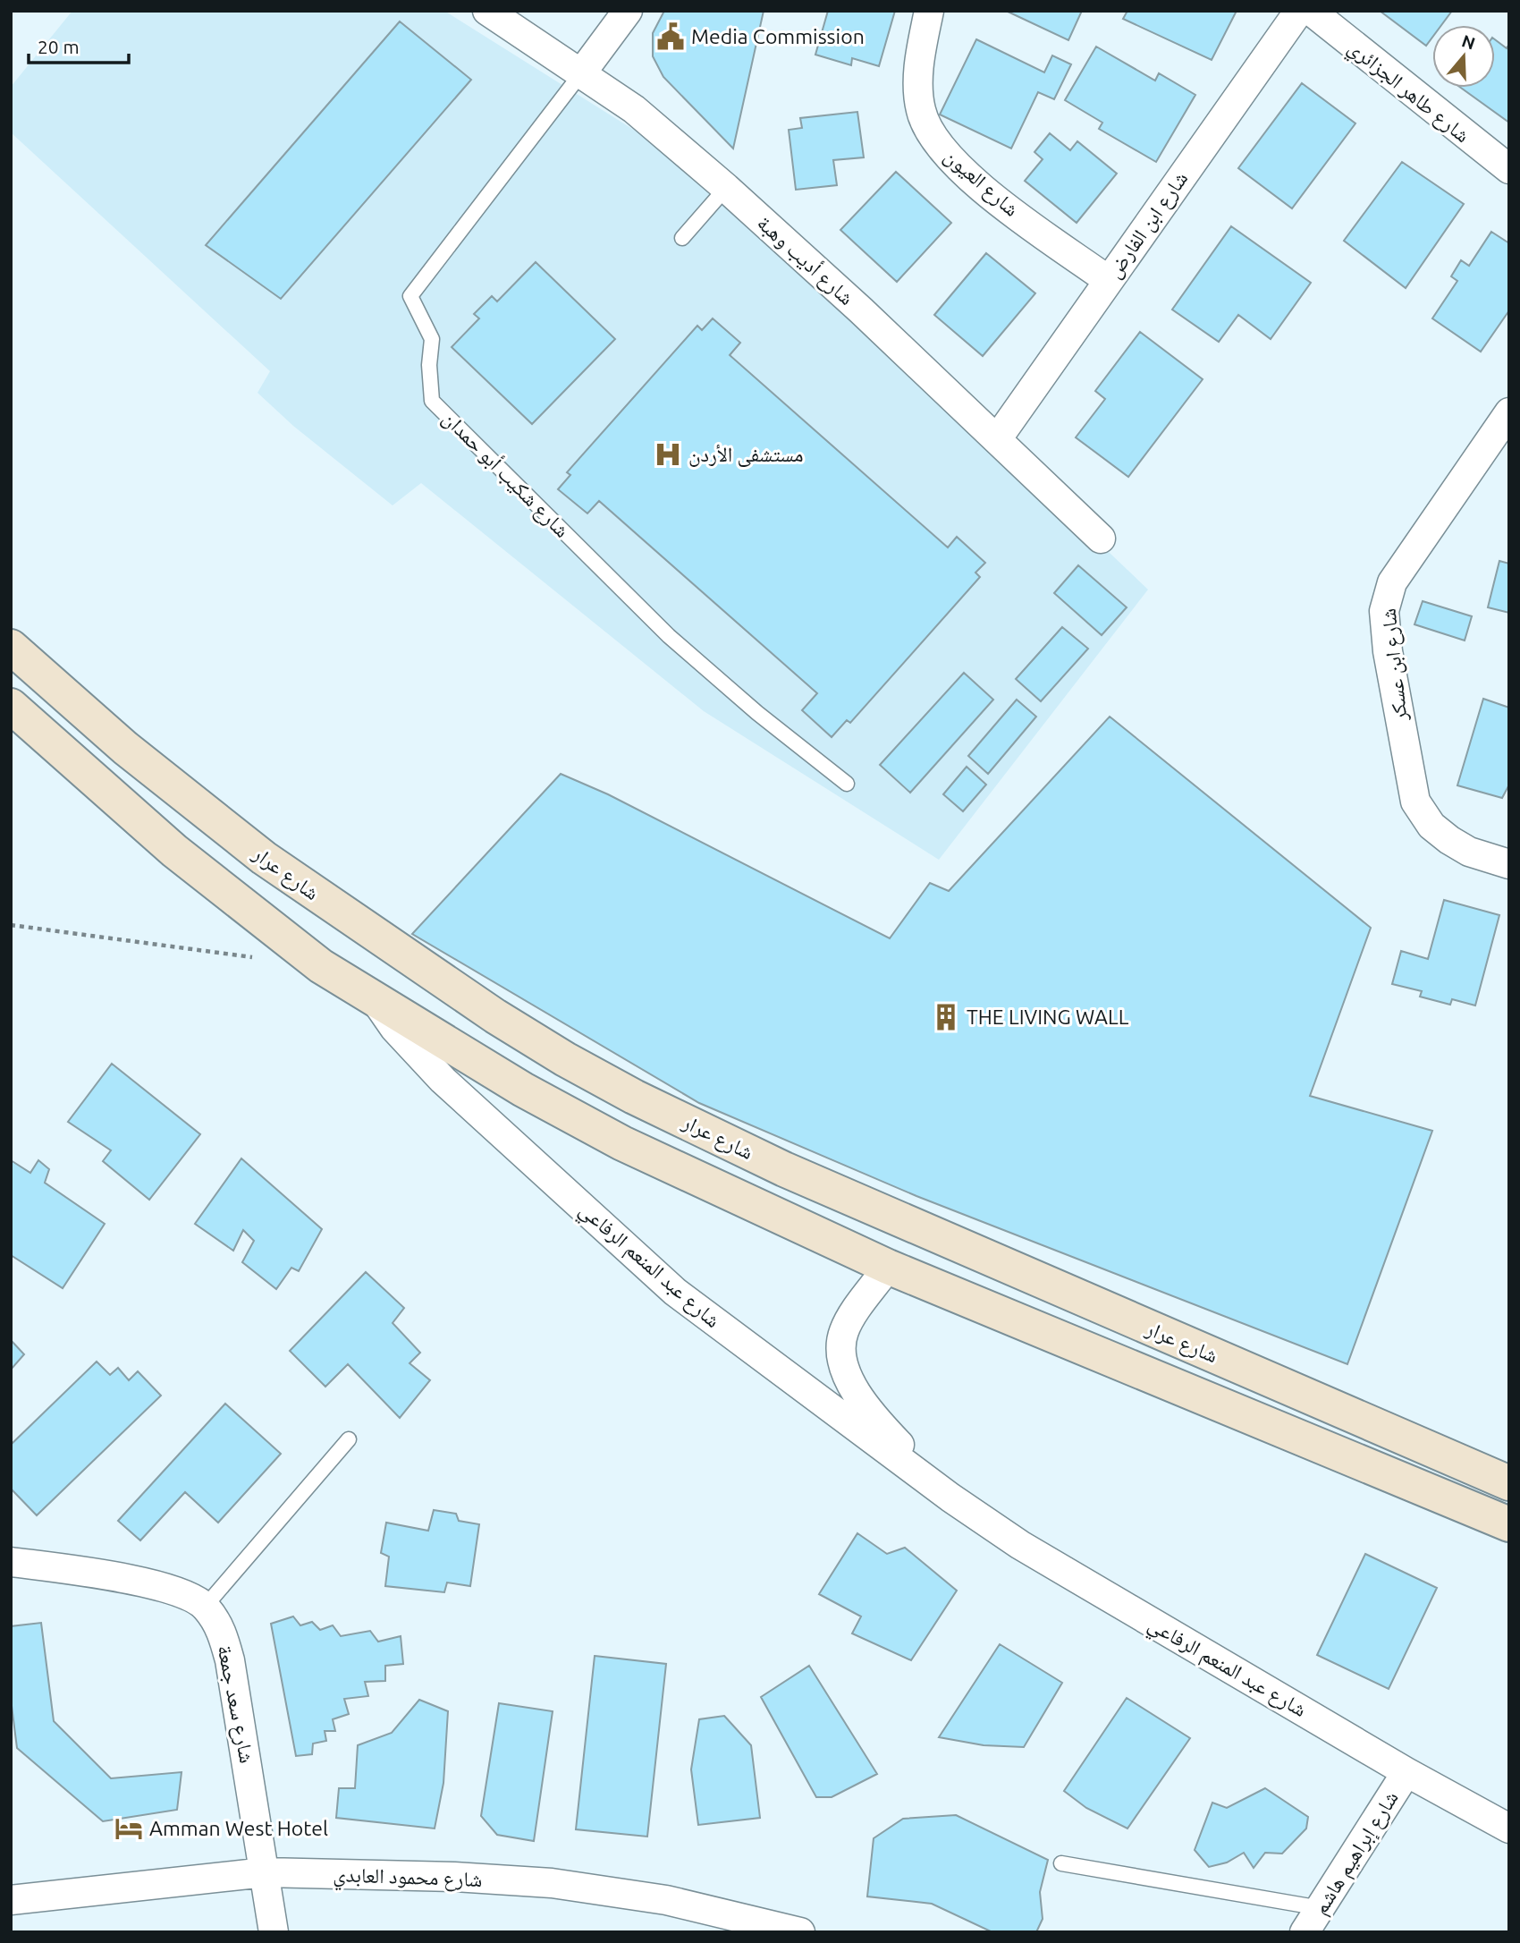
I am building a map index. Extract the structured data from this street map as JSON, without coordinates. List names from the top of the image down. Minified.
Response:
{"streets":{"main road":["شارع عرار"],"street":["شارع طاهر الجزائري","شارع العيون","شارع ابن الفارض","شارع أديب وهبة","شارع شكيب أبو حمدان","شارع ابن عسكر","شارع عبد المنعم الرفاعي","شارع سعد جمعة","شارع إبراهيم هاشم","شارع محمود العابدي"]},"crossings":[["شارع العيون","شارع ابن الفارض"],["شارع ابن الفارض","شارع أديب وهبة"],["شارع أديب وهبة","شارع شكيب أبو حمدان"],["شارع عرار","شارع عبد المنعم الرفاعي"],["شارع عبد المنعم الرفاعي","شارع إبراهيم هاشم"],["شارع سعد جمعة","شارع محمود العابدي"]],"places":{"public building":["Media Commission"],"hospital":["مستشفى الأردن"],"building":["THE LIVING WALL"],"hotel":["Amman West Hotel"]},"scale_bar":"20 m","north":"top"}
